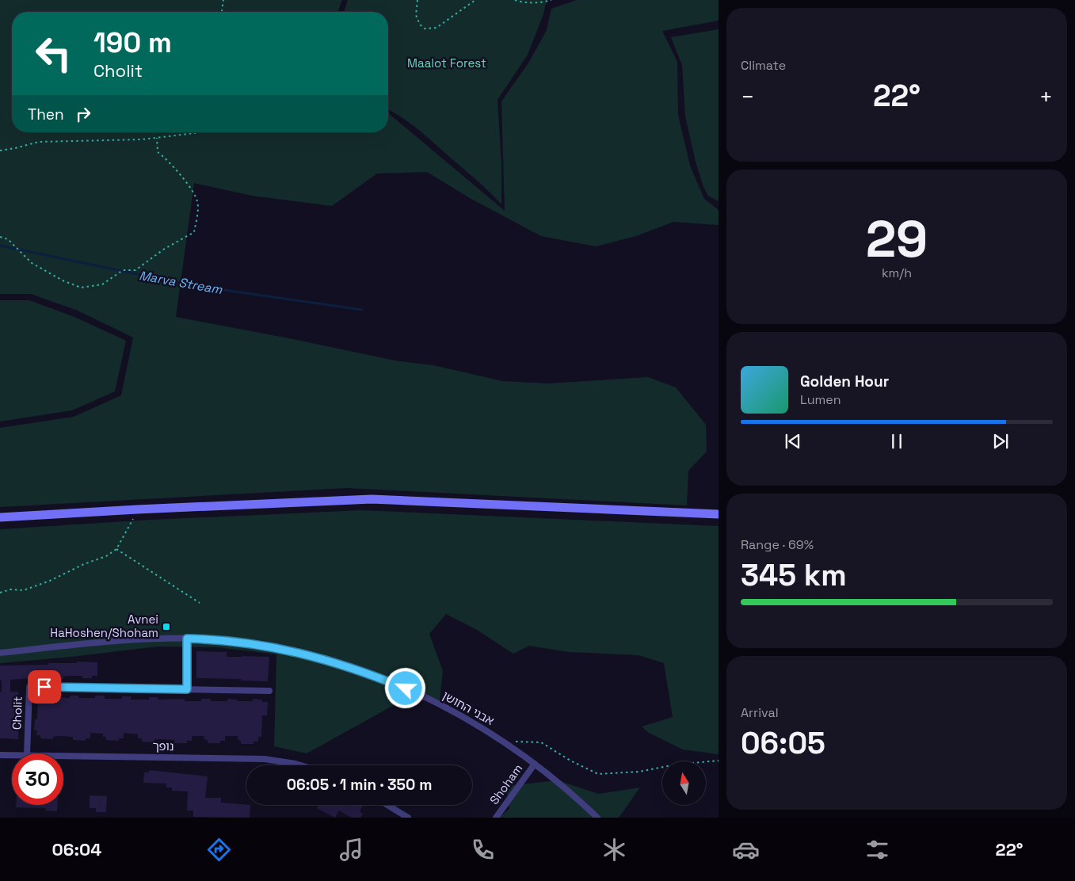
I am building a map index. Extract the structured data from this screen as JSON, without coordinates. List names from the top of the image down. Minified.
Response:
{"streets":{"street":["אבני החושן","Cholit","נופך","Shoham"]},"crossings":[["אבני החושן","Shoham"]],"water":["Marva Stream"],"parks":["Maalot Forest"],"places":{"transit":["Avnei HaHoshen/Shoham"]},"north":"top","page":{"tile":["Climate",["29","km/h"],["Range · 69%","345 km"],["Arrival","06:05"]],"turn":["190 m","Cholit"],"heat":["−","22°","+"],"then":"Then","song":["Golden Hour","Lumen"],"limit":"30","trip":"06:05 · 1 min · 350 m","tabs":["06:04","22°"]}}
